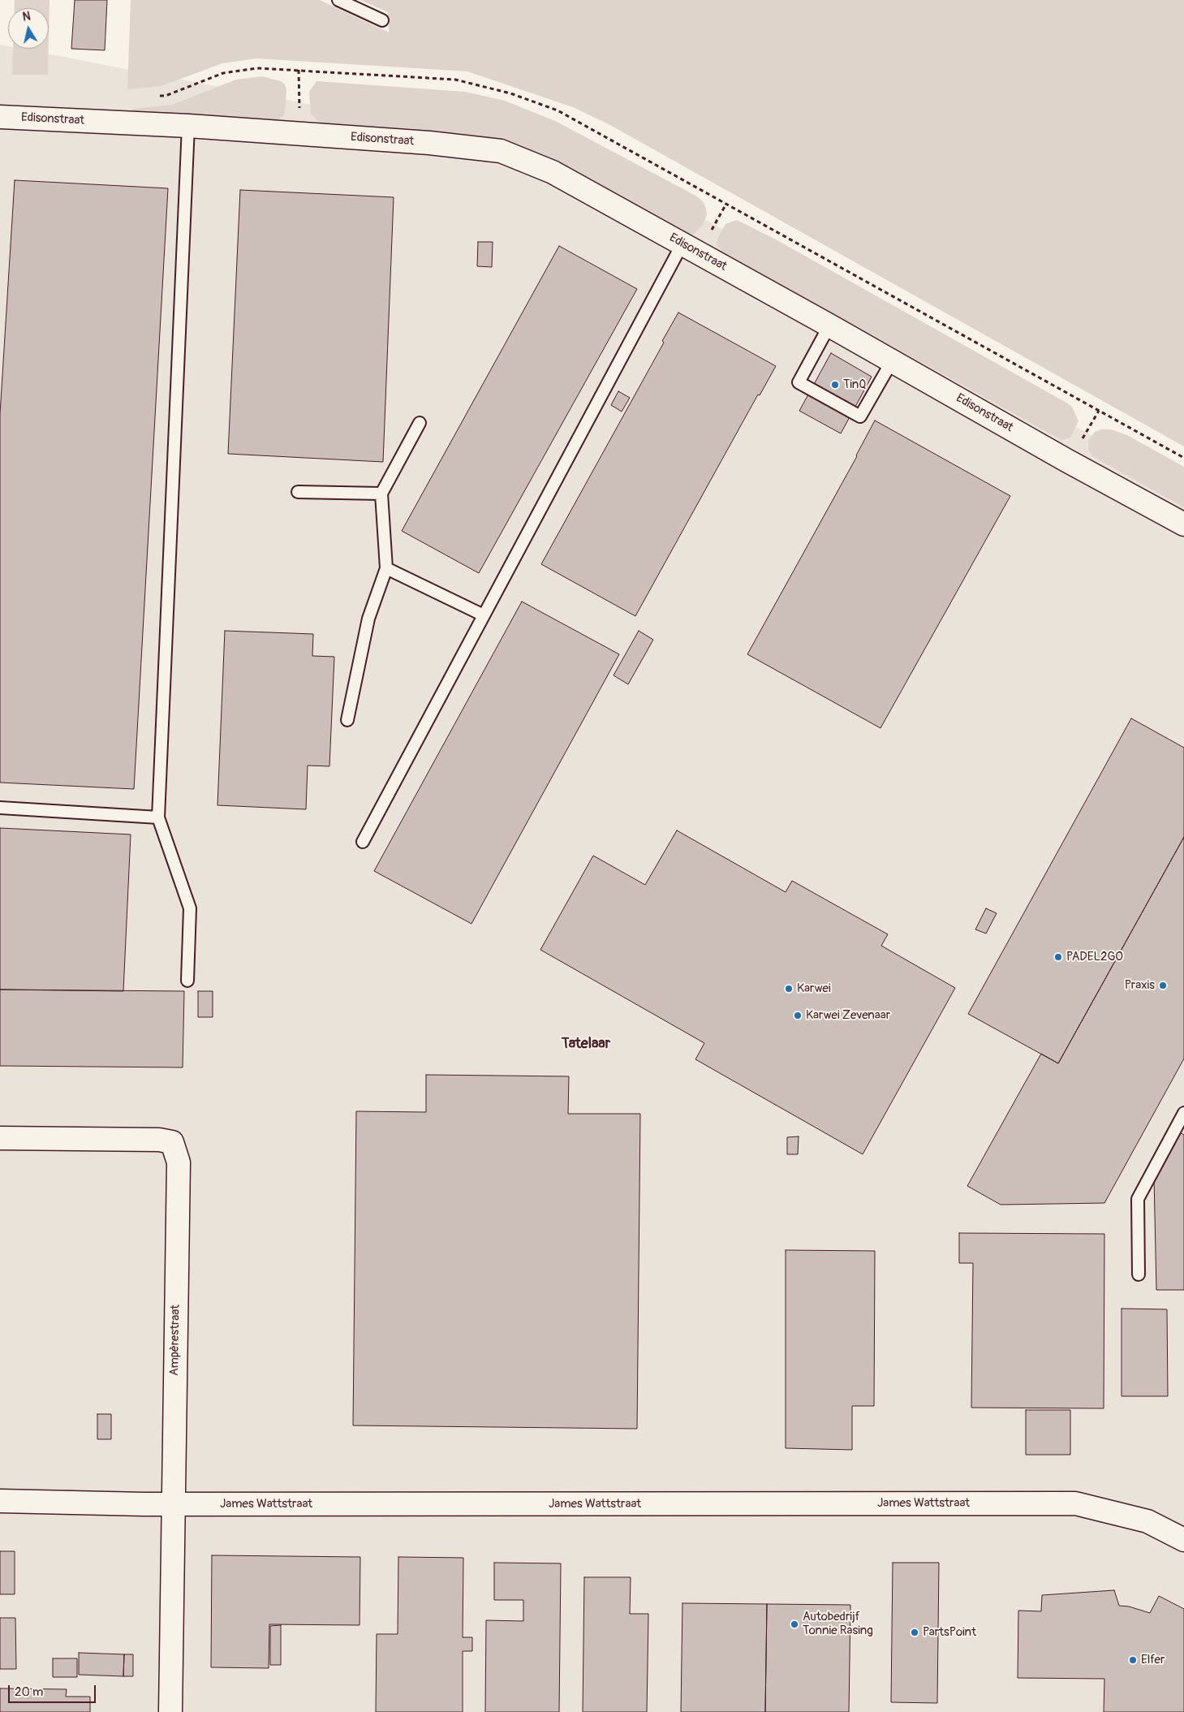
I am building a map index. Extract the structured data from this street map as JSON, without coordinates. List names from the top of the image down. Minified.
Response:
{"streets":{"street":["Edisonstraat","Ampèrestraat","James Wattstraat"]},"crossings":[["Ampèrestraat","James Wattstraat"]],"districts":["Tatelaar"],"places":["TinQ","PADEL2GO","Praxis","Karwei","Karwei Zevenaar","Autobedrijf Tonnie Rasing","PartsPoint","Elfer"],"scale_bar":"20 m","north":"top"}
